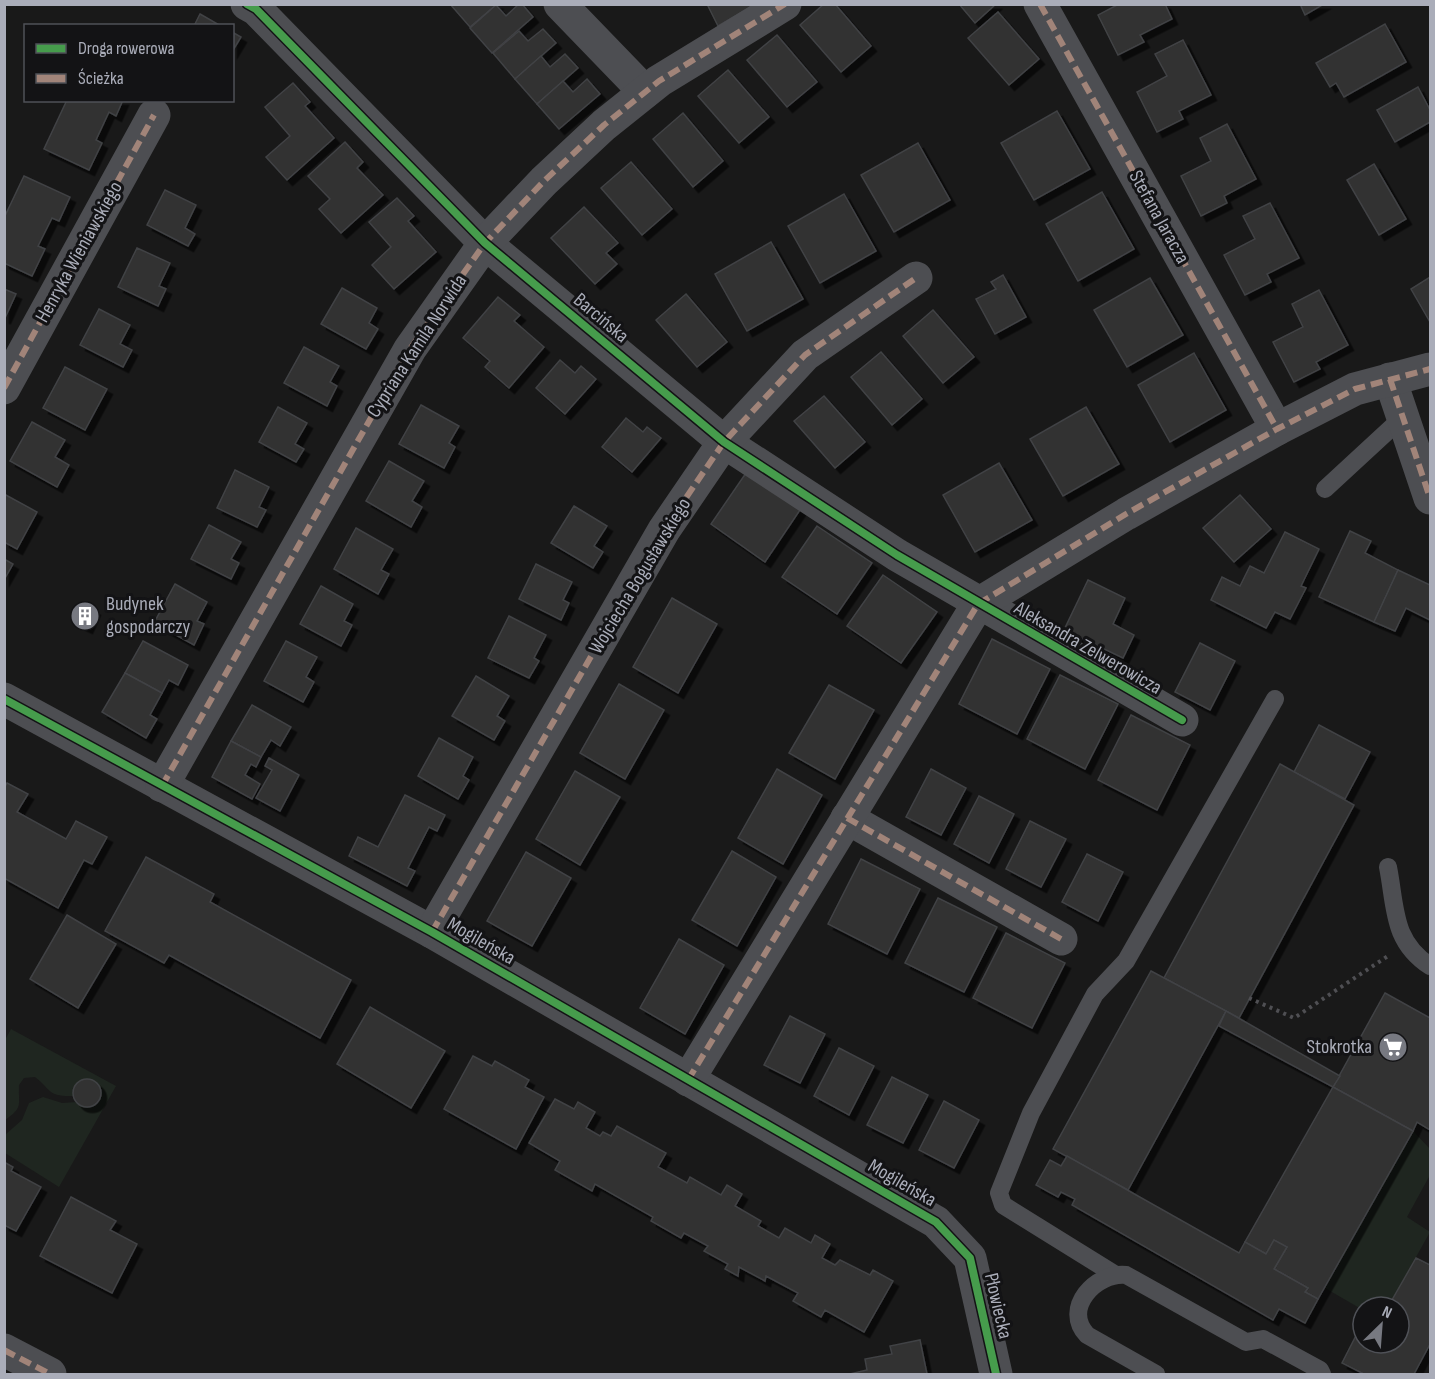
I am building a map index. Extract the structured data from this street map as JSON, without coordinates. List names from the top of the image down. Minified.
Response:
{"streets":{"street":["Stefana Jaracza","Henryka Wieniawskiego","Barcińska","Cypriana Kamila Norwida","Wojciecha Bogusławskiego","Aleksandra Zelwerowicza","Mogileńska","Płowiecka"]},"crossings":[["Stefana Jaracza","Aleksandra Zelwerowicza"],["Barcińska","Cypriana Kamila Norwida"],["Barcińska","Wojciecha Bogusławskiego"],["Barcińska","Aleksandra Zelwerowicza"],["Cypriana Kamila Norwida","Mogileńska"],["Wojciecha Bogusławskiego","Mogileńska"],["Aleksandra Zelwerowicza","Mogileńska"],["Mogileńska","Płowiecka"]],"places":{"building":["Budynek gospodarczy"],"supermarket":["Stokrotka"]},"legend":["Droga rowerowa","Ścieżka"],"north":"top right"}
